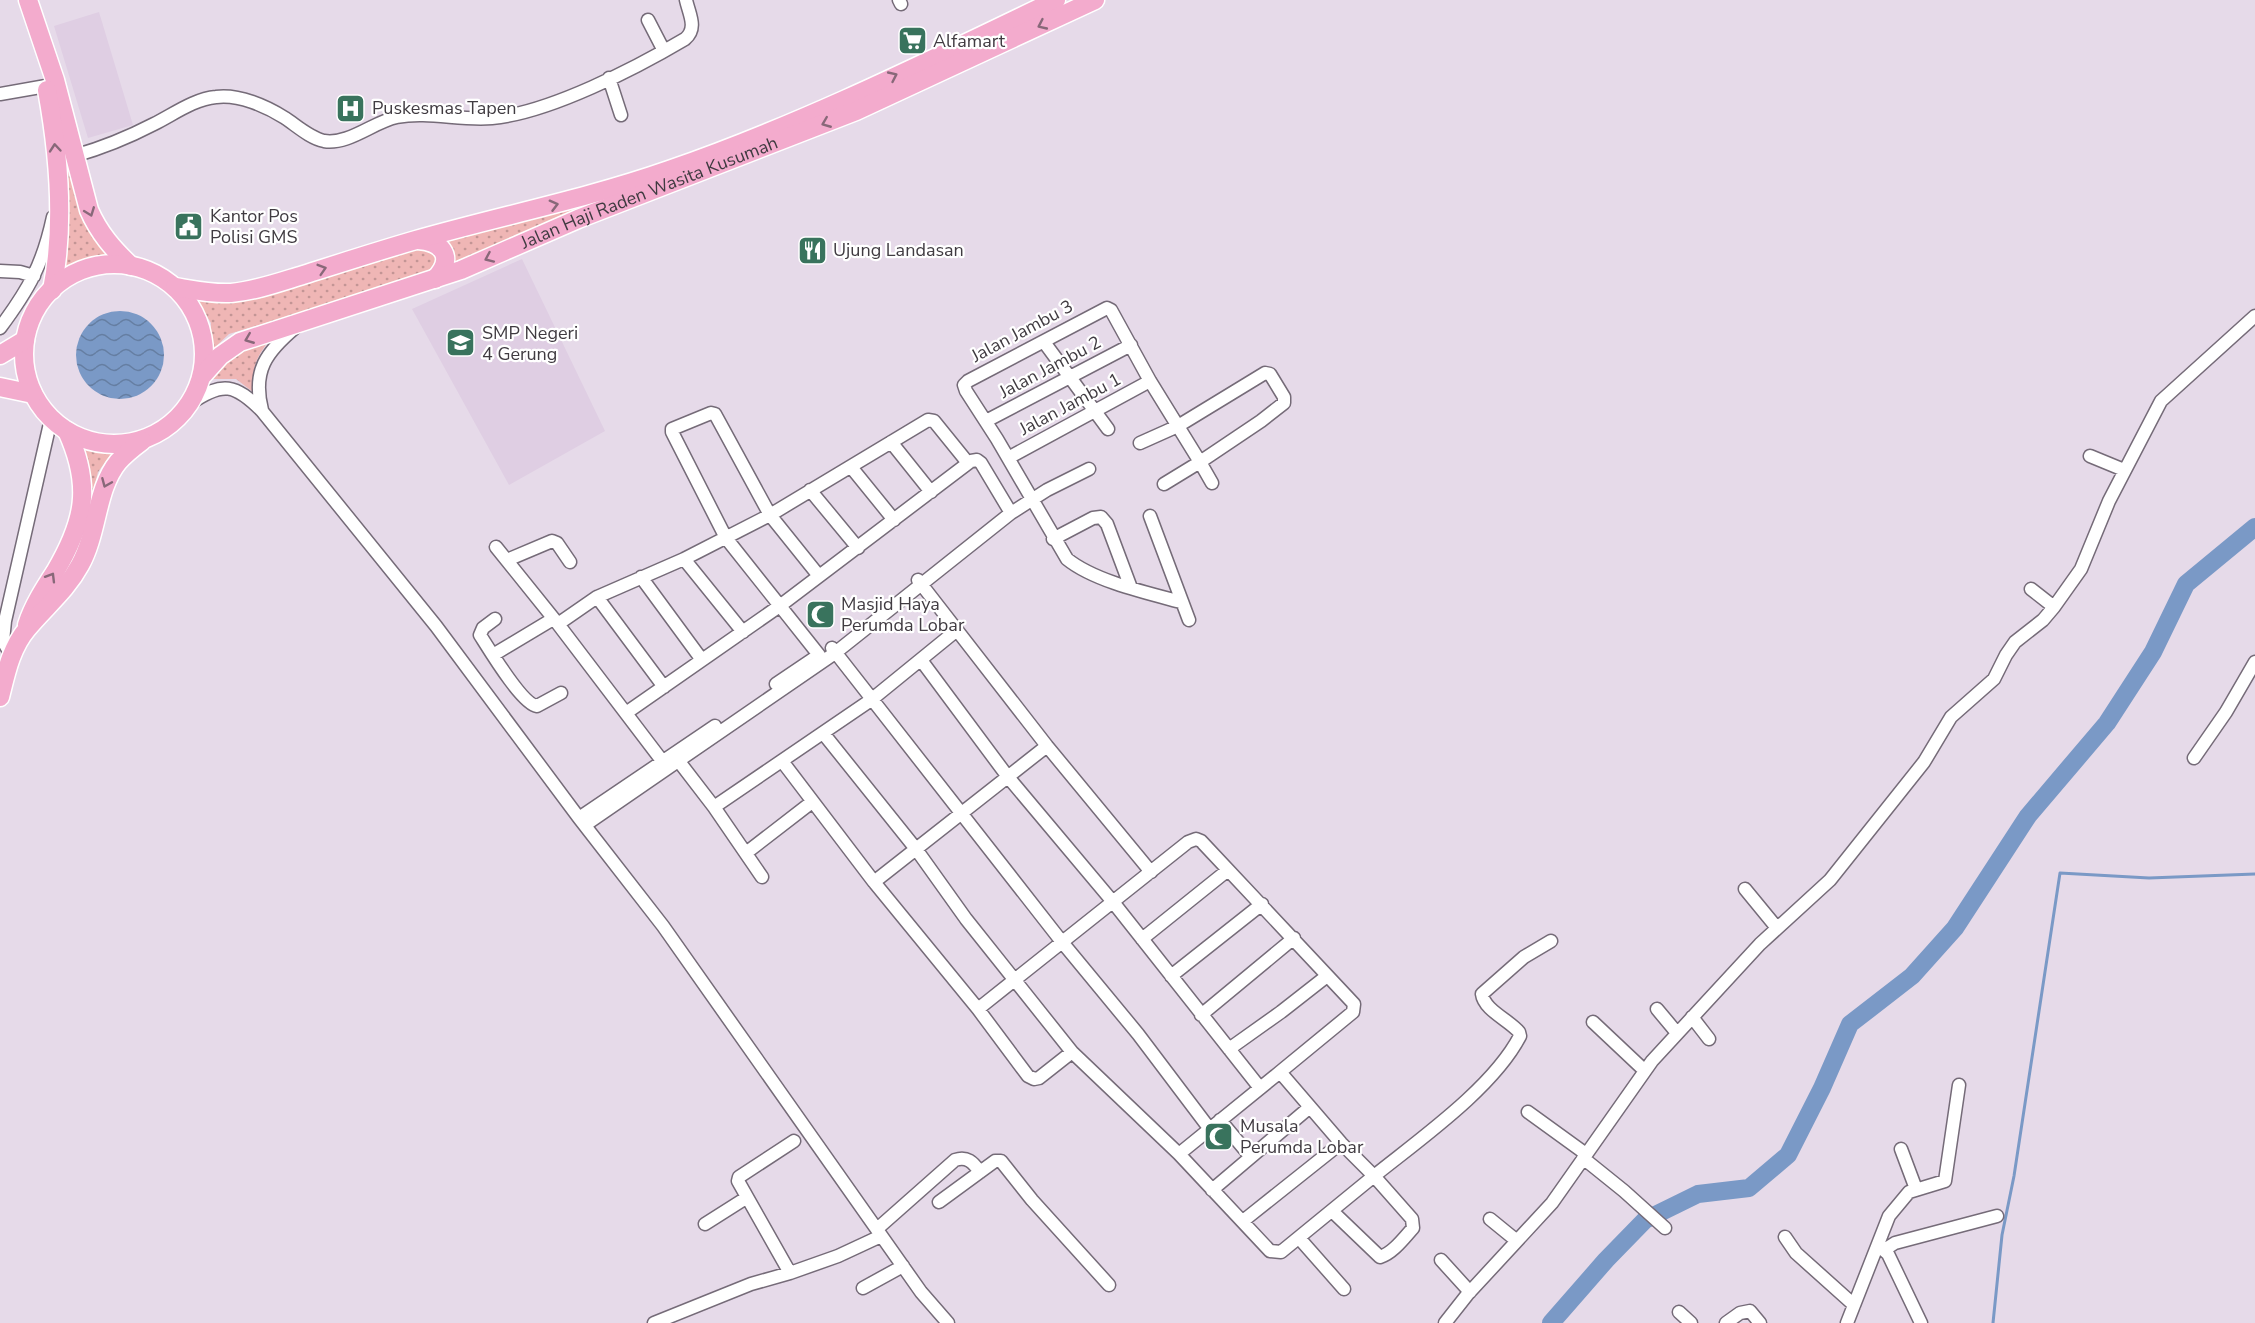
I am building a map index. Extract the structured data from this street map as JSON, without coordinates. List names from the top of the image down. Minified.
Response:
{"streets":{"highway":["Jalan Haji Raden Wasita Kusumah"],"street":["Jalan Jambu 3","Jalan Jambu 2","Jalan Jambu 1"]},"crossings":[["Jalan Jambu 3","Jalan Jambu 2"]],"places":{"supermarket":["Alfamart"],"hospital":["Puskesmas Tapen"],"public building":["Kantor Pos Polisi GMS"],"restaurant":["Ujung Landasan"],"school or university":["SMP Negeri 4 Gerung"],"mosque":["Masjid Haya Perumda Lobar","Musala Perumda Lobar"]}}
